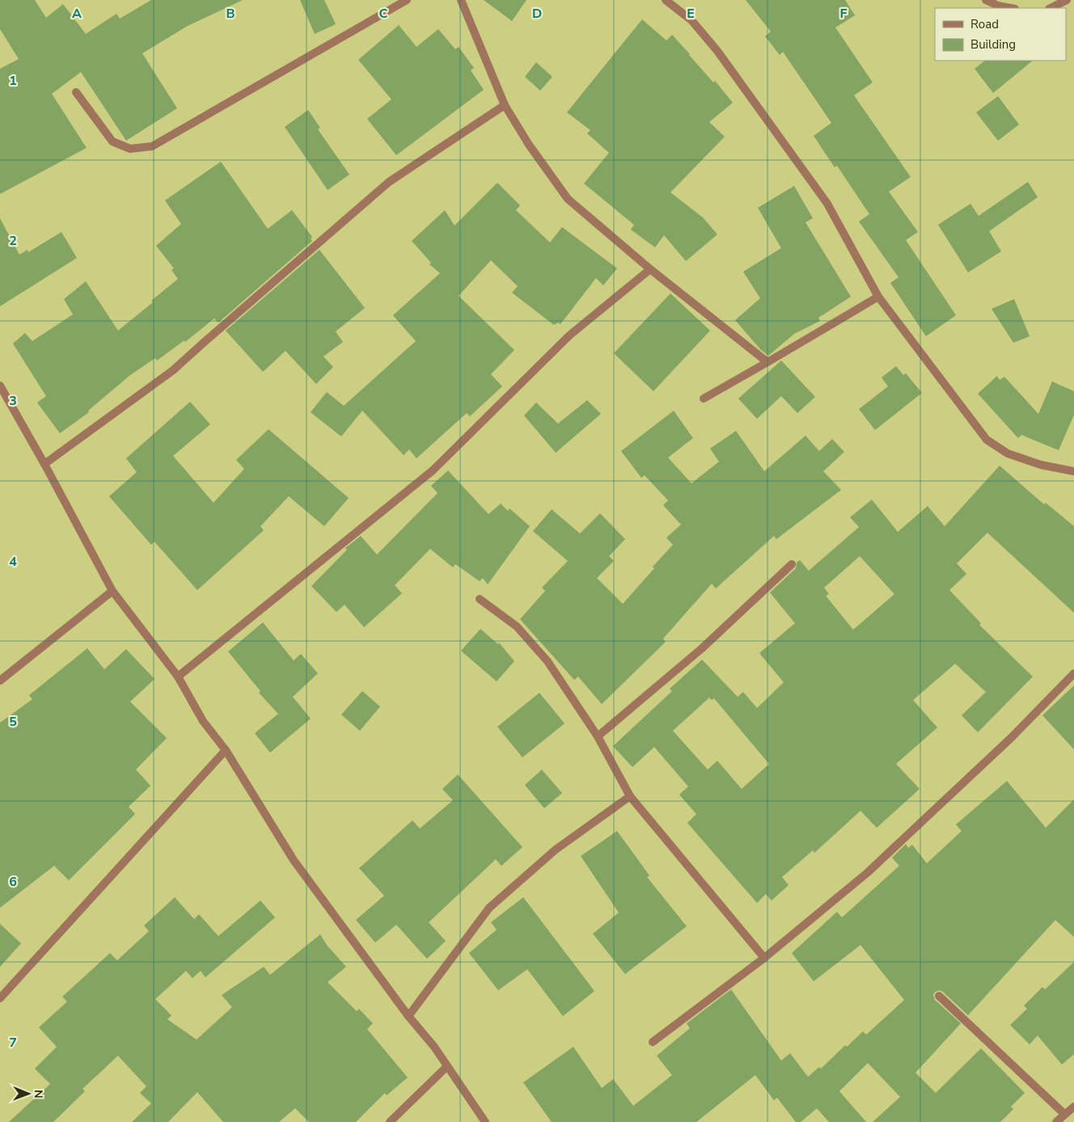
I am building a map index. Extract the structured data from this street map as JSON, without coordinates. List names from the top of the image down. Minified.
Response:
{"legend":["Road","Building"],"north":"right","grid":{"columns":["A","B","C","D","E","F"],"rows":["1","2","3","4","5","6","7"]}}
